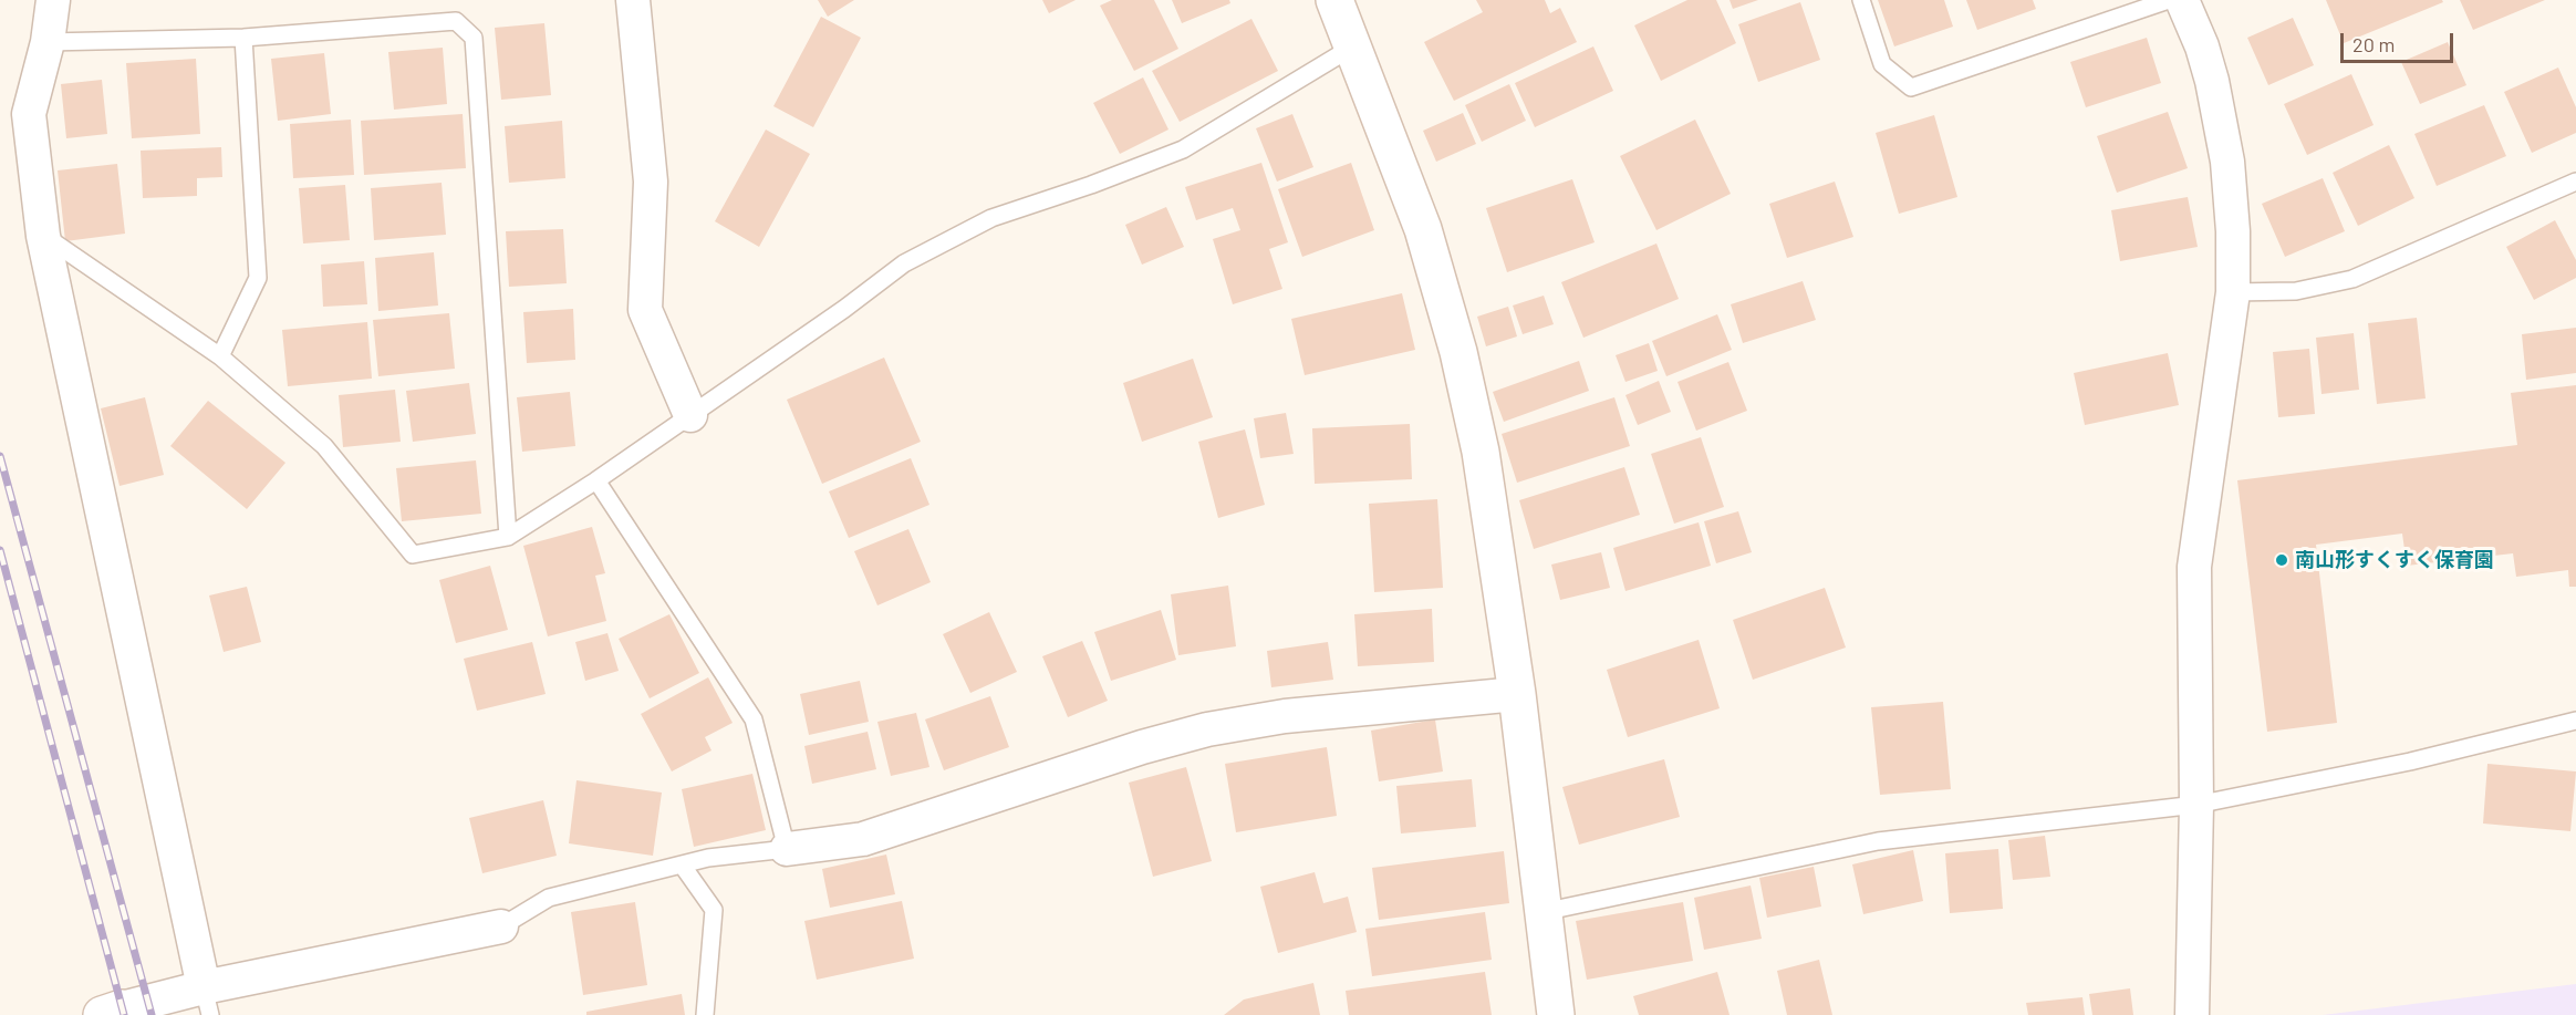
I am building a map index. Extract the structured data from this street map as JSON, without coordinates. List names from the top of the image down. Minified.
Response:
{"places":["南山形すくすく保育園"],"scale_bar":"20 m"}
